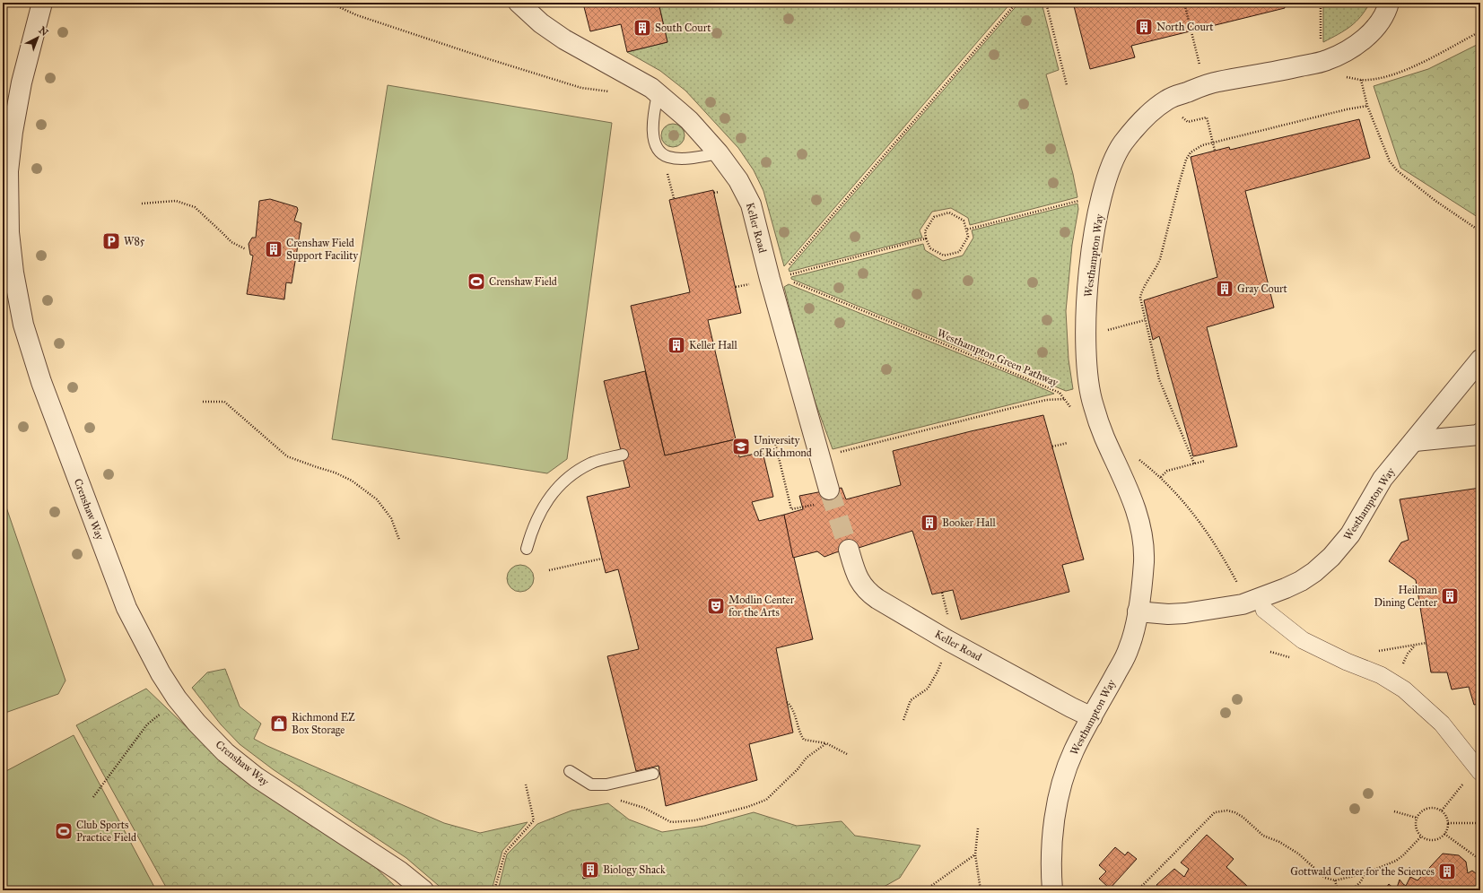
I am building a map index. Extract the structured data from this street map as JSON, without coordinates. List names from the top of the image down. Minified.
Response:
{"streets":{"street":["Keller Road","Westhampton Way","Crenshaw Way"],"path":["Westhampton Green Pathway"]},"crossings":[["Keller Road","Westhampton Way"]],"places":{"building":["North Court","South Court","Crenshaw Field Support Facility","Gray Court","Keller Hall","Booker Hall","Heilman Dining Center","Biology Shack","Gottwald Center for the Sciences"],"parking":["W85"],"sports":["Crenshaw Field","Club Sports Practice Field"],"school or university":["University of Richmond"],"theatre":["Modlin Center for the Arts"],"shop":["Richmond EZ Box Storage"]},"north":"top right"}
